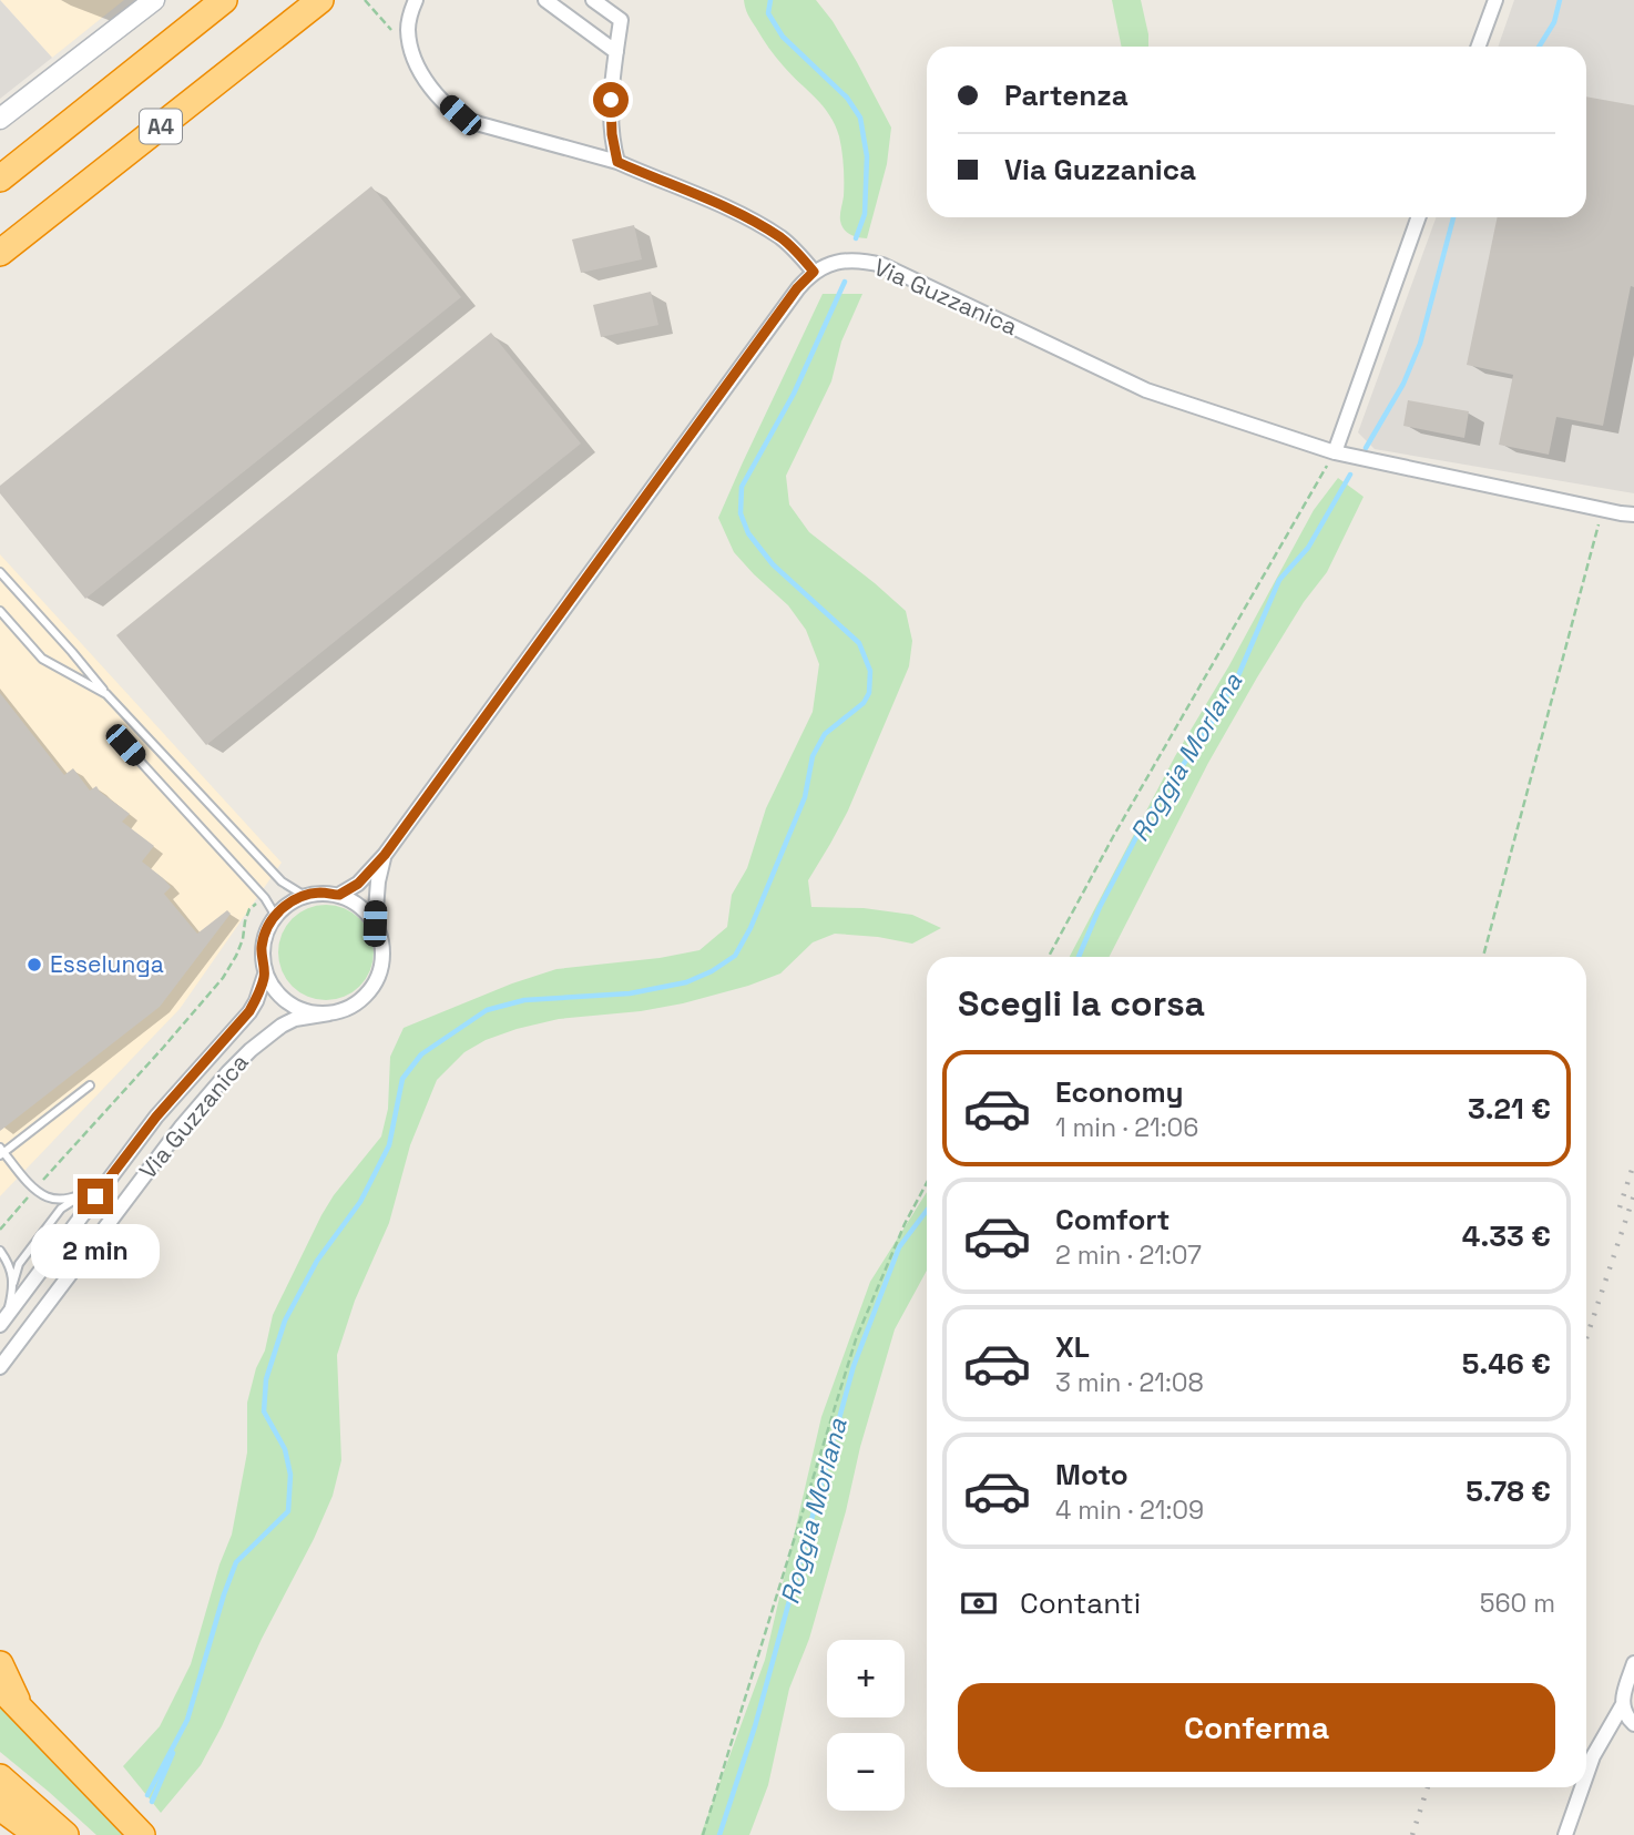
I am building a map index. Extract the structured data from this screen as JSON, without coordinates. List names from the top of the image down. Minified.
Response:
{"streets":{"highway":["A4"],"street":["Via Guzzanica"]},"water":["Roggia Morlana"],"places":["Esselunga"],"page":{"banner":["Partenza","Via Guzzanica"],"heading":"Scegli la corsa","list":[{"name":"Economy","note":"1 min · 21:06","value":"3.21 €"},{"name":"Comfort","note":"2 min · 21:07","value":"4.33 €"},{"name":"XL","note":"3 min · 21:08","value":"5.46 €"},{"name":"Moto","note":"4 min · 21:09","value":"5.78 €"}],"bubble":"2 min","pay":["Contanti","560 m"],"map_buttons":["+","−"],"buttons":"Conferma"}}
